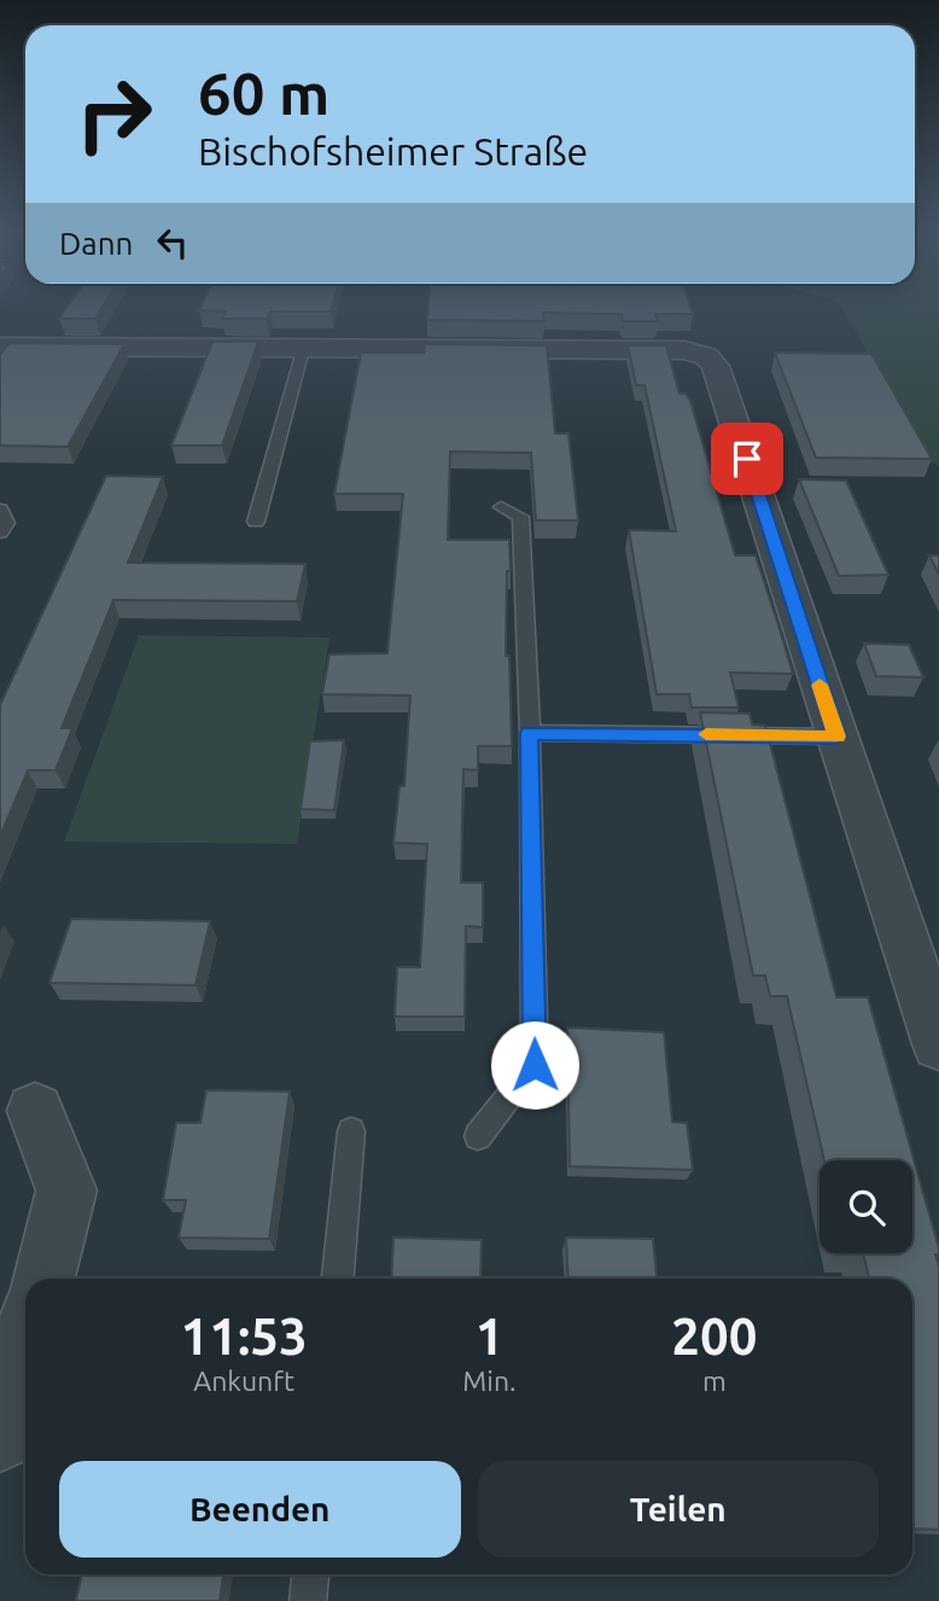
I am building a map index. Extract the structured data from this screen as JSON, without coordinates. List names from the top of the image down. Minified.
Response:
{"page":{"turn":["60 m","Bischofsheimer Straße"],"then":"Dann","eta":["11:53","Ankunft","1","Min.","200","m"],"buttons":["Beenden","Teilen"]}}
